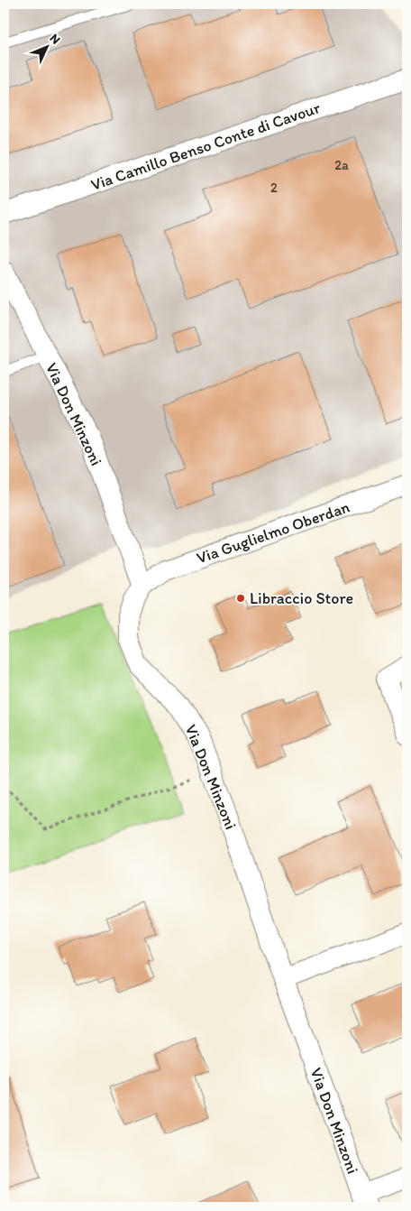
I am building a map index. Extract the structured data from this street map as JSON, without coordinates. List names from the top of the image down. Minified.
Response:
{"streets":{"street":["Via Camillo Benso Conte di Cavour","Via Don Minzoni","Via Guglielmo Oberdan"]},"crossings":[["Via Don Minzoni","Via Guglielmo Oberdan"]],"places":["Libraccio Store"],"house_numbers":["2a","2"],"north":"top right"}
